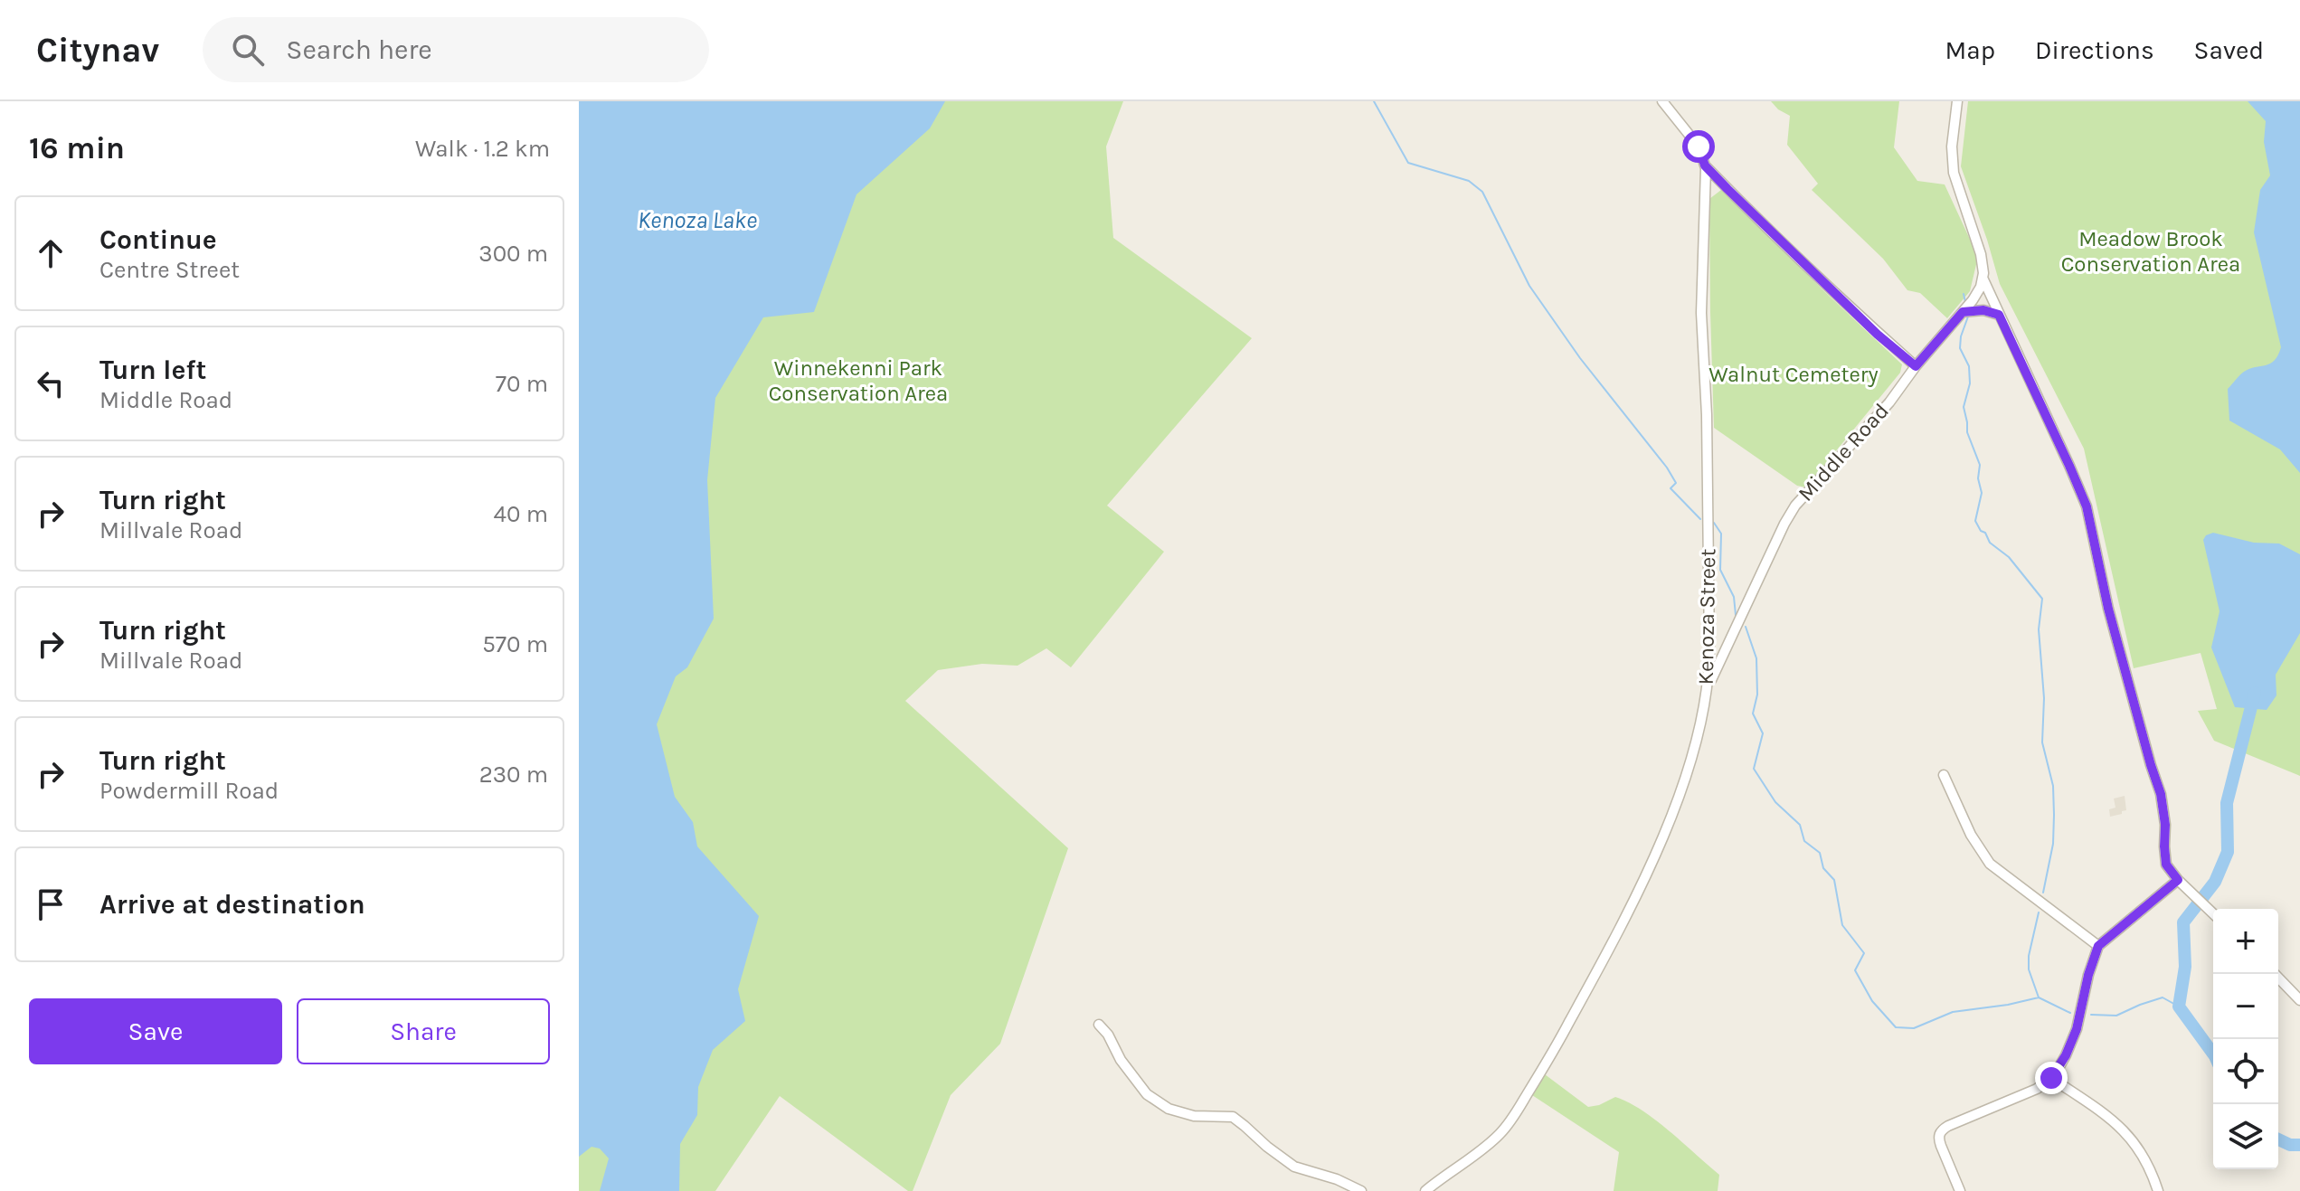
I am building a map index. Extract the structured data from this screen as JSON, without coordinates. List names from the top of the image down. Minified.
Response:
{"streets":{"street":["Middle Road","Kenoza Street"]},"crossings":[["Middle Road","Kenoza Street"]],"water":["Kenoza Lake"],"parks":["Meadow Brook Conservation Area","Winnekenni Park Conservation Area","Walnut Cemetery"],"page":{"header":"Citynav","search":"Search here","nav":["Map","Directions","Saved"],"heading":["16 min","Walk · 1.2 km"],"list":[["Continue","Centre Street","300 m"],["Turn left","Middle Road","70 m"],["Turn right","Millvale Road","40 m"],["Turn right","Millvale Road","570 m"],["Turn right","Powdermill Road","230 m"],"Arrive at destination"],"map_buttons":["+","−"],"buttons":["Save","Share"]}}
